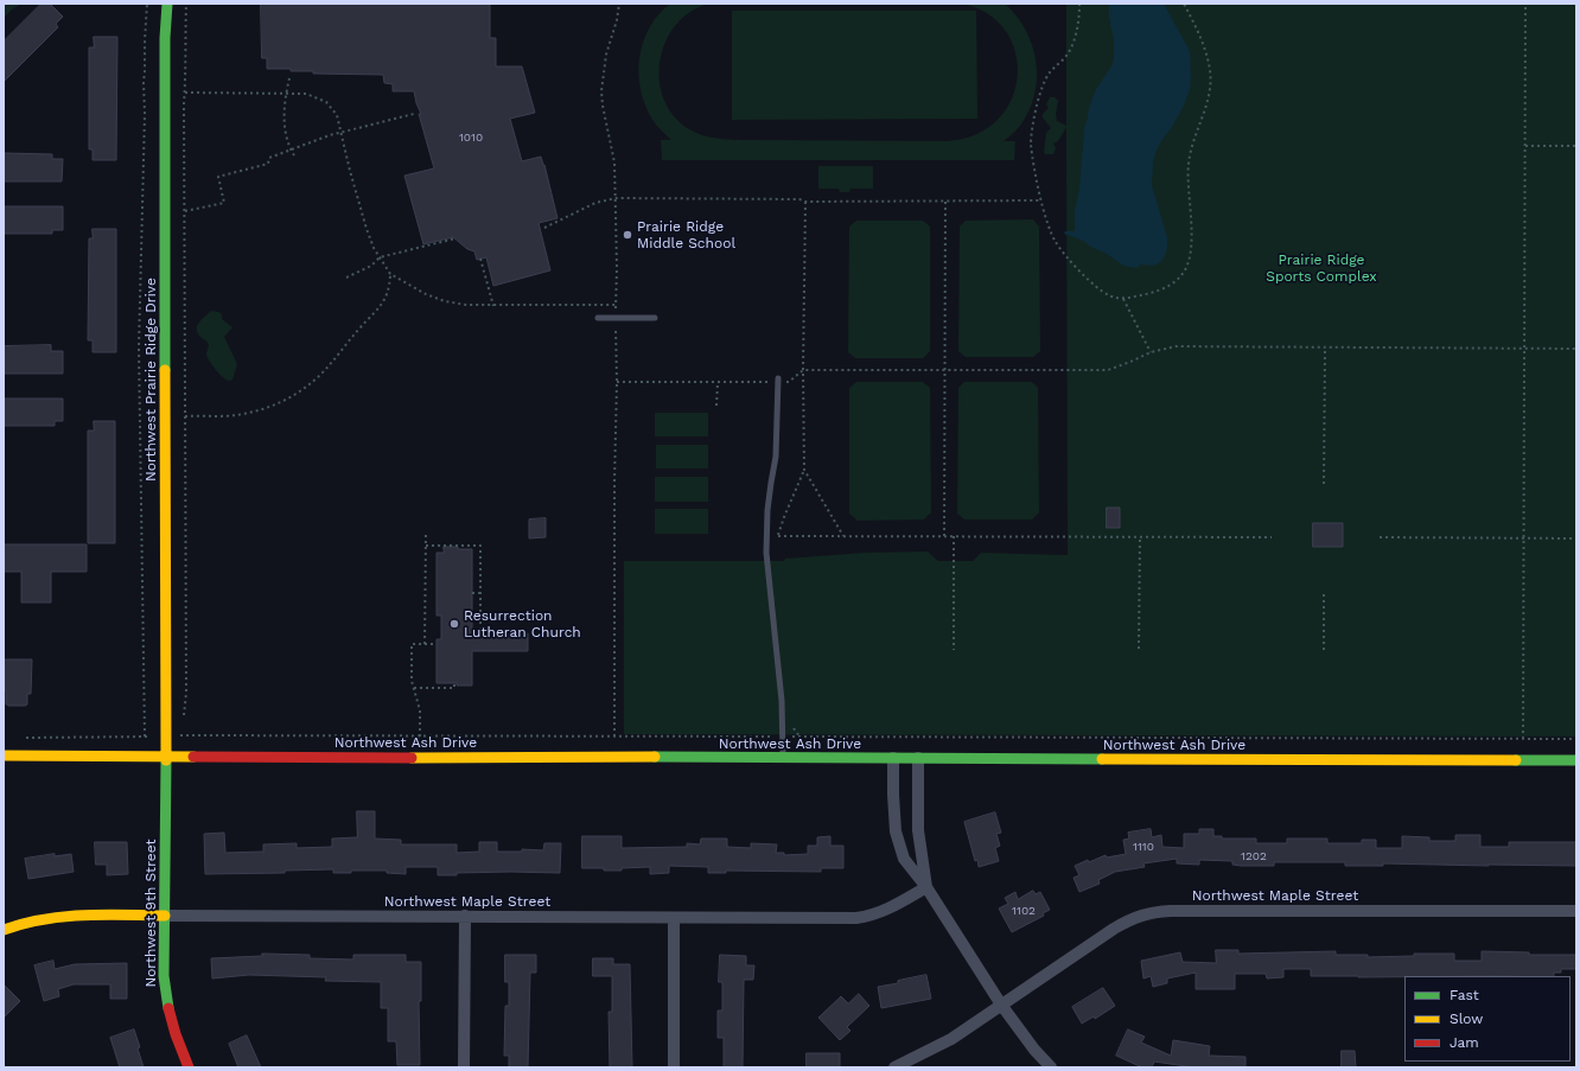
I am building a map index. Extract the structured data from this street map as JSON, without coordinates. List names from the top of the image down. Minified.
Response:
{"streets":{"street":["Northwest Prairie Ridge Drive","Northwest Ash Drive","Northwest Maple Street","Northwest 9th Street"]},"crossings":[["Northwest Prairie Ridge Drive","Northwest Ash Drive"],["Northwest Prairie Ridge Drive","Northwest 9th Street"],["Northwest Ash Drive","Northwest 9th Street"],["Northwest Maple Street","Northwest 9th Street"]],"parks":["Prairie Ridge Sports Complex"],"places":["Prairie Ridge Middle School","Resurrection Lutheran Church"],"house_numbers":["1010","1110","1202","1102"],"legend":["Fast","Slow","Jam"]}
